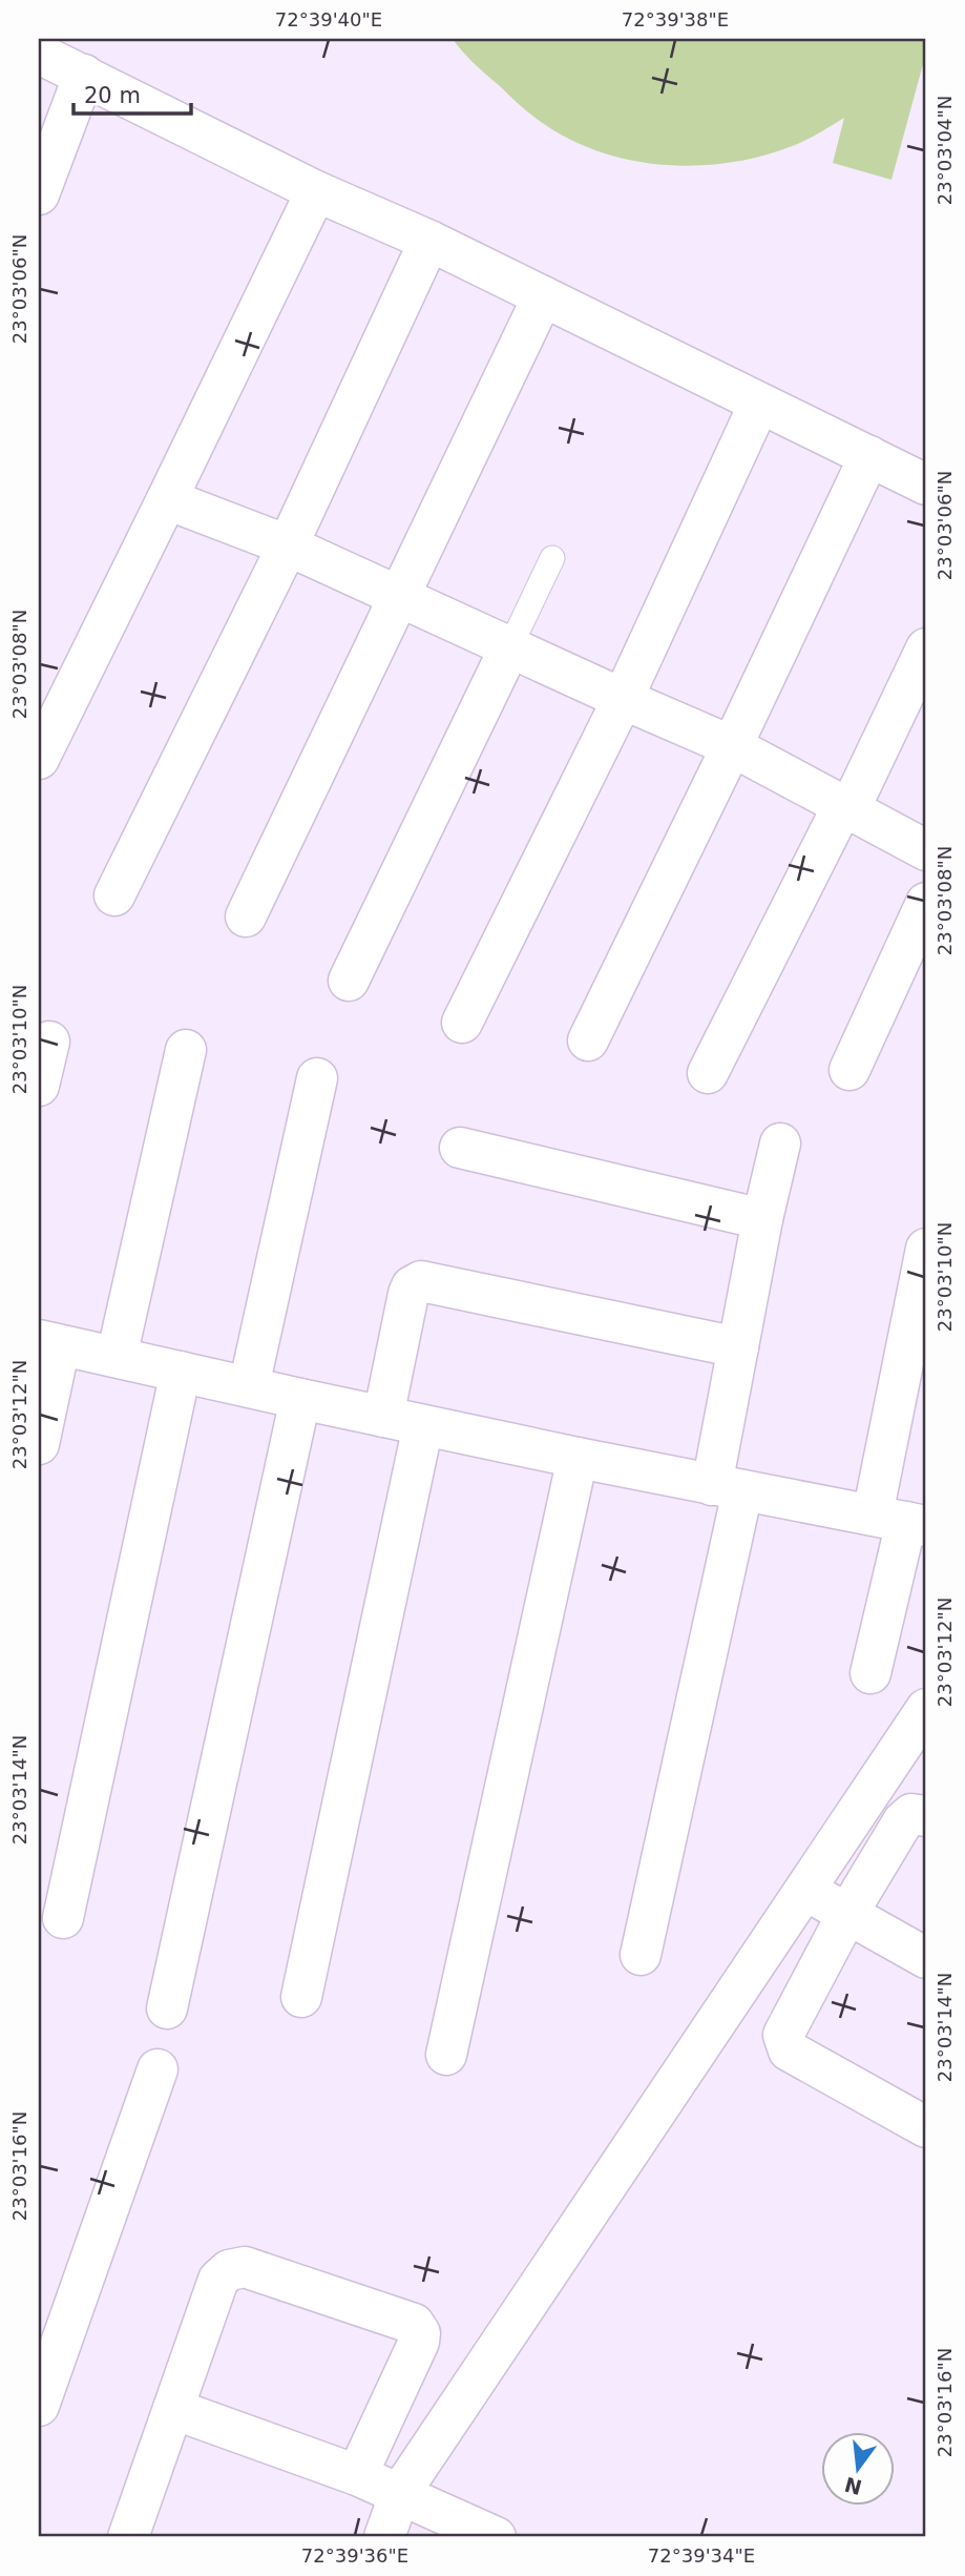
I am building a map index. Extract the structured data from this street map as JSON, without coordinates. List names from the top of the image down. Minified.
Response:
{"scale_bar":"20 m","north":"bottom","coordinates":["72°39'40\"E","72°39'38\"E","23°03'04\"N","23°03'06\"N","23°03'08\"N","23°03'10\"N","23°03'12\"N","23°03'14\"N","23°03'16\"N","72°39'36\"E","72°39'34\"E"]}
